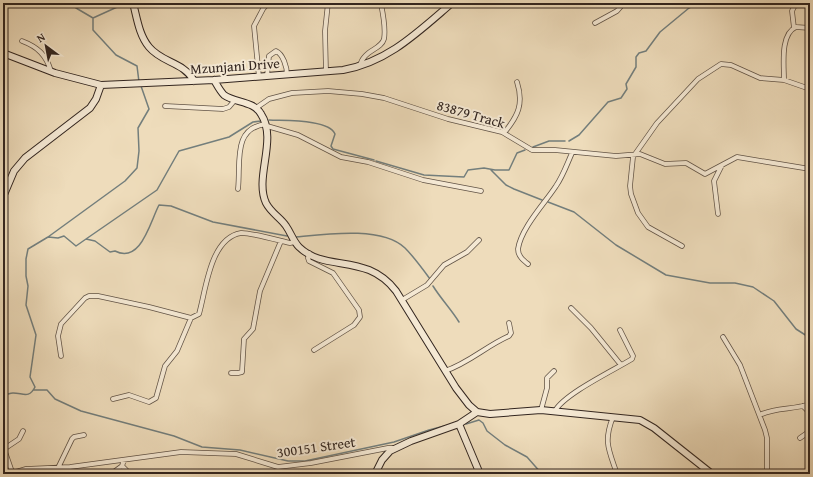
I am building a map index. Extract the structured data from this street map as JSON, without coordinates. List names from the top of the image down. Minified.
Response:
{"streets":{"street":["Mzunjani Drive","83879 Track","300151 Street"]},"north":"top left"}
